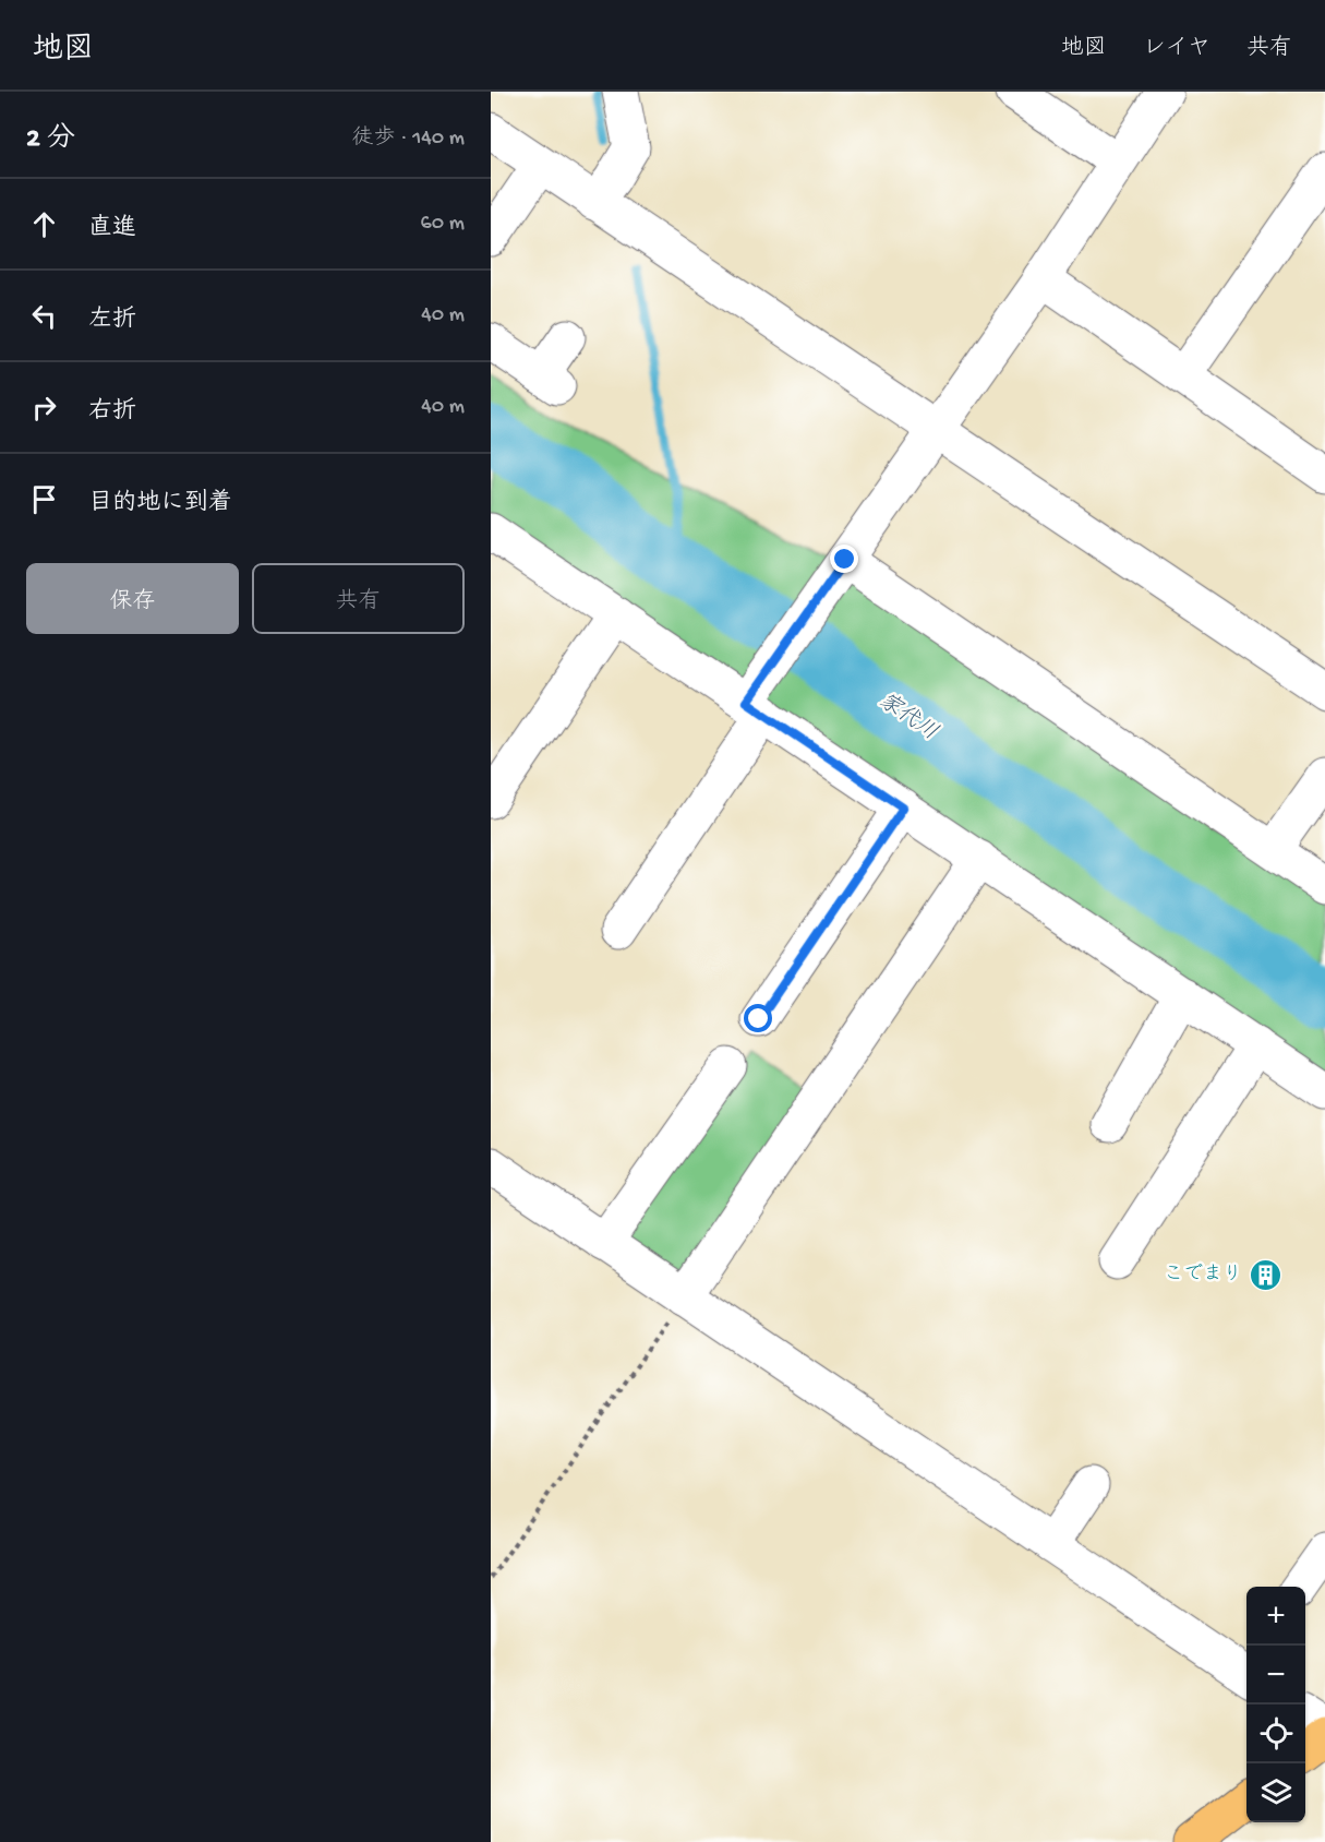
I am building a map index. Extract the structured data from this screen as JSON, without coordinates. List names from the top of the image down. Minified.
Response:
{"water":["家代川"],"places":{"building":["こでまり"]},"page":{"header":"地図","nav":["地図","レイヤ","共有"],"heading":["2 分","徒歩 · 140 m"],"list":[["直進","60 m"],["左折","40 m"],["右折","40 m"],"目的地に到着"],"buttons":["保存","共有"],"map_buttons":["+","−"]}}
